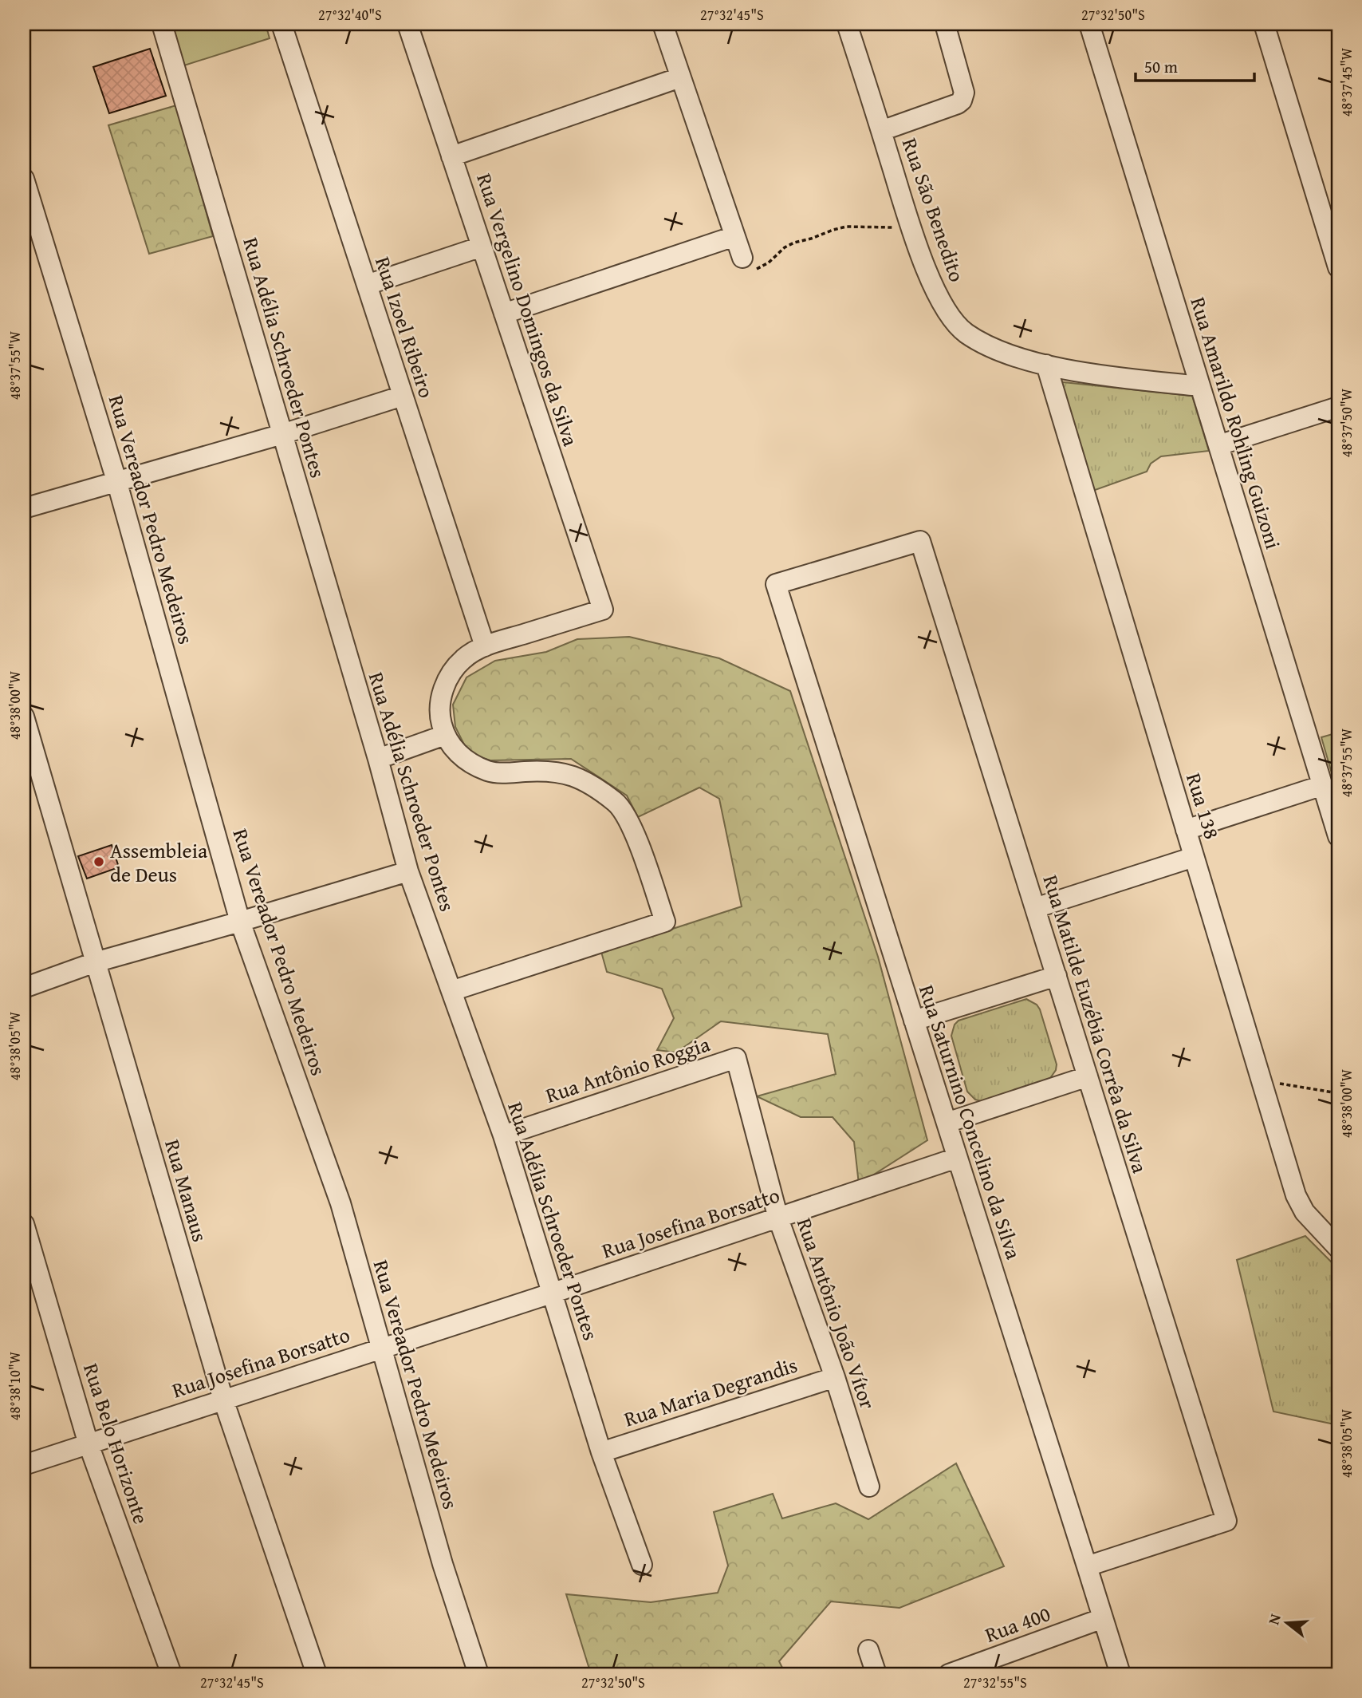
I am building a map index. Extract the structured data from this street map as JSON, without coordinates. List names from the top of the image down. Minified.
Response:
{"streets":{"street":["Rua São Benedito","Rua Vergelino Domingos da Silva","Rua Izoel Ribeiro","Rua Adélia Schroeder Pontes","Rua Amarildo Rohling Guizoni","Rua Vereador Pedro Medeiros","Rua 138","Rua Matilde Euzébia Corrêa da Silva","Rua Antônio Roggia","Rua Saturnino Concelino da Silva","Rua Manaus","Rua Josefina Borsatto","Rua Antônio João Vítor","Rua Maria Degrandis","Rua Belo Horizonte","Rua 400"]},"crossings":[["Rua São Benedito","Rua Amarildo Rohling Guizoni"],["Rua São Benedito","Rua 138"],["Rua Vergelino Domingos da Silva","Rua Izoel Ribeiro"],["Rua Adélia Schroeder Pontes","Rua Antônio Roggia"],["Rua Adélia Schroeder Pontes","Rua Josefina Borsatto"],["Rua Adélia Schroeder Pontes","Rua Maria Degrandis"],["Rua Vereador Pedro Medeiros","Rua Josefina Borsatto"],["Rua Matilde Euzébia Corrêa da Silva","Rua Saturnino Concelino da Silva"],["Rua Antônio Roggia","Rua Antônio João Vítor"],["Rua Saturnino Concelino da Silva","Rua Josefina Borsatto"],["Rua Saturnino Concelino da Silva","Rua 400"],["Rua Manaus","Rua Josefina Borsatto"],["Rua Josefina Borsatto","Rua Antônio João Vítor"],["Rua Josefina Borsatto","Rua Belo Horizonte"],["Rua Antônio João Vítor","Rua Maria Degrandis"]],"places":["Assembleia de Deus"],"scale_bar":"50 m","north":"left","coordinates":["27°32'40\"S","27°32'45\"S","27°32'50\"S","48°37'45\"W","48°37'55\"W","48°37'50\"W","48°38'00\"W","48°38'05\"W","48°38'10\"W","27°32'55\"S"]}
